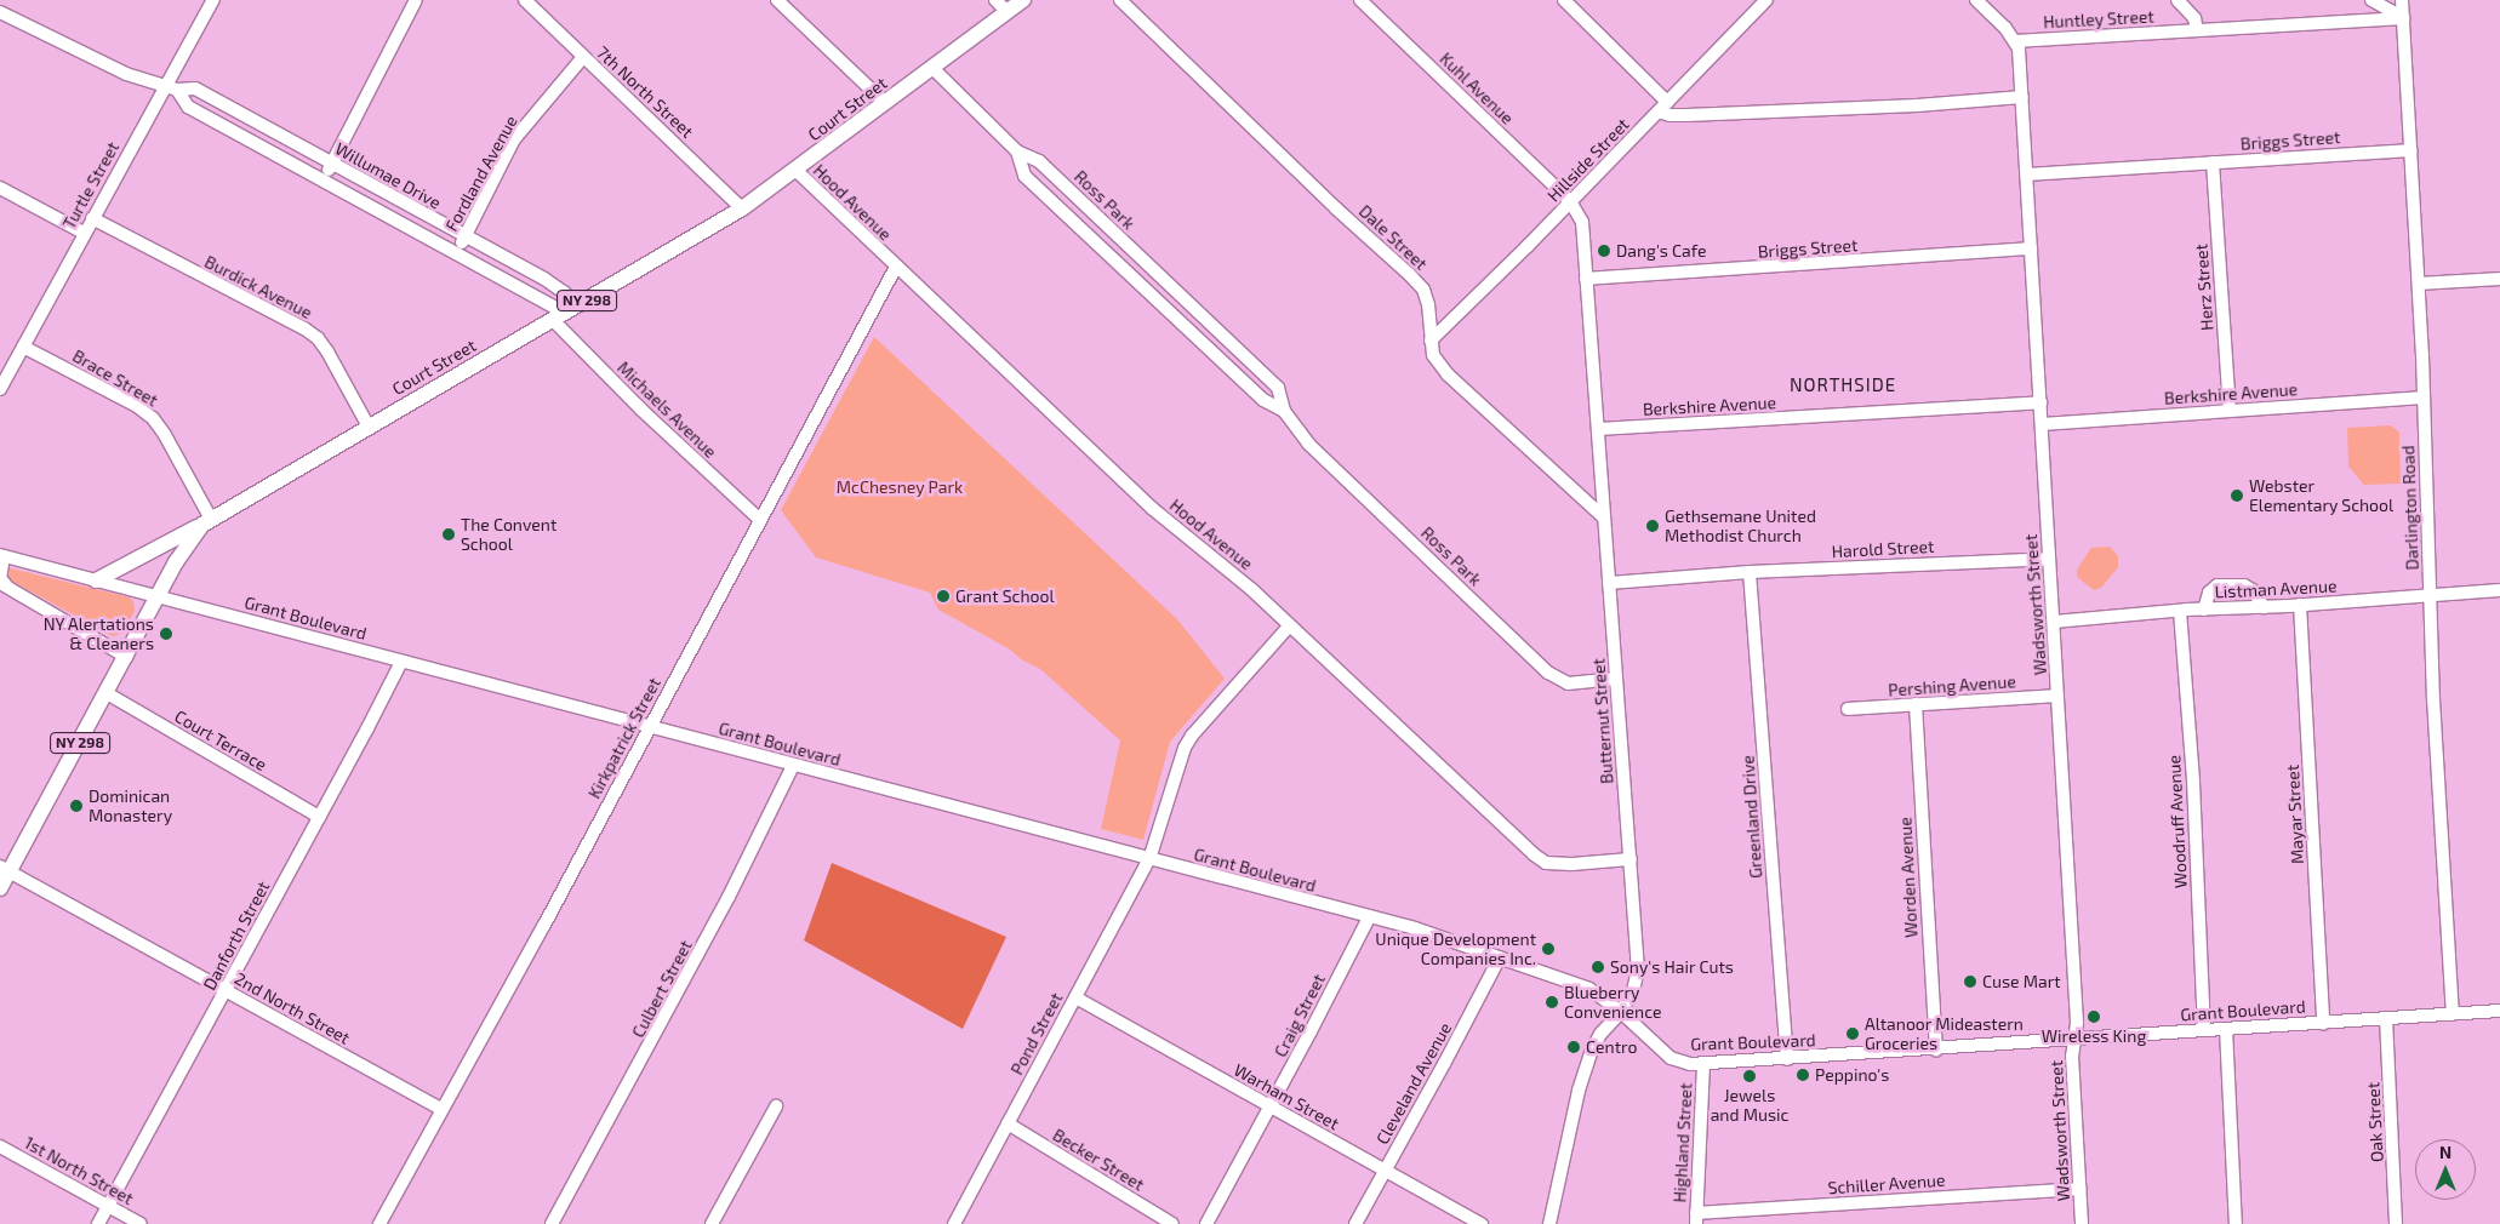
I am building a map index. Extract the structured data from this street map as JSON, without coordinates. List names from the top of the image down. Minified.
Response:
{"streets":{"main road":["Court Street","NY 298"],"street":["Huntley Street","Kuhl Avenue","7th North Street","Briggs Street","Hillside Street","Fordland Avenue","Willumae Drive","Turtle Street","Ross Park","Hood Avenue","Dale Street","Burdick Avenue","Herz Street","Brace Street","Berkshire Avenue","Michaels Avenue","Darlington Road","Harold Street","Listman Avenue","Wadsworth Street","Grant Boulevard","Pershing Avenue","Butternut Street","Kirkpatrick Street","Court Terrace","Mayar Street","Greenland Drive","Woodruff Avenue","Worden Avenue","Danforth Street","Culbert Street","2nd North Street","Craig Street","Pond Street","Cleveland Avenue","Warham Street","Oak Street","Highland Street","Becker Street","1st North Street","Schiller Avenue"]},"crossings":[["Huntley Street","Darlington Road"],["Huntley Street","Wadsworth Street"],["Kuhl Avenue","Hillside Street"],["Kuhl Avenue","Butternut Street"],["7th North Street","Court Street"],["7th North Street","Fordland Avenue"],["Court Street","Willumae Drive"],["Court Street","Ross Park"],["Court Street","Hood Avenue"],["Court Street","Burdick Avenue"],["Court Street","Brace Street"],["Court Street","Michaels Avenue"],["Court Street","Grant Boulevard"],["Court Street","Court Terrace"],["Court Street","2nd North Street"],["Briggs Street","Herz Street"],["Briggs Street","Darlington Road"],["Briggs Street","Wadsworth Street"],["Briggs Street","Butternut Street"],["Hillside Street","Dale Street"],["Hillside Street","Butternut Street"],["Fordland Avenue","Willumae Drive"],["Willumae Drive","Turtle Street"],["Willumae Drive","Michaels Avenue"],["Turtle Street","Burdick Avenue"],["Turtle Street","Brace Street"],["Ross Park","Butternut Street"],["Hood Avenue","Butternut Street"],["Hood Avenue","Kirkpatrick Street"],["Hood Avenue","Pond Street"],["Dale Street","Butternut Street"],["Herz Street","Berkshire Avenue"],["Berkshire Avenue","Darlington Road"],["Berkshire Avenue","Wadsworth Street"],["Berkshire Avenue","Butternut Street"],["Michaels Avenue","Kirkpatrick Street"],["Darlington Road","Listman Avenue"],["Darlington Road","Grant Boulevard"],["Harold Street","Wadsworth Street"],["Harold Street","Butternut Street"],["Harold Street","Greenland Drive"],["Listman Avenue","Wadsworth Street"],["Listman Avenue","Mayar Street"],["Listman Avenue","Woodruff Avenue"],["Wadsworth Street","Grant Boulevard"],["Wadsworth Street","Pershing Avenue"],["Wadsworth Street","Schiller Avenue"],["Grant Boulevard","Butternut Street"],["Grant Boulevard","Kirkpatrick Street"],["Grant Boulevard","Mayar Street"],["Grant Boulevard","Greenland Drive"],["Grant Boulevard","Woodruff Avenue"],["Grant Boulevard","Worden Avenue"],["Grant Boulevard","Danforth Street"],["Grant Boulevard","Culbert Street"],["Grant Boulevard","Craig Street"],["Grant Boulevard","Pond Street"],["Grant Boulevard","Cleveland Avenue"],["Grant Boulevard","Oak Street"],["Grant Boulevard","Highland Street"],["Pershing Avenue","Worden Avenue"],["Kirkpatrick Street","2nd North Street"],["Court Terrace","Danforth Street"],["Danforth Street","2nd North Street"],["Danforth Street","1st North Street"],["Craig Street","Warham Street"],["Pond Street","Warham Street"],["Pond Street","Becker Street"],["Cleveland Avenue","Warham Street"],["Highland Street","Schiller Avenue"]],"districts":["NORTHSIDE"],"parks":["McChesney Park"],"places":["Dang's Cafe","Webster Elementary School","Gethsemane United Methodist Church","The Convent School","Grant School","NY Alertations & Cleaners","Dominican Monastery","Unique Development Companies Inc.","Sony's Hair Cuts","Cuse Mart","Blueberry Convenience","Wireless King","Altanoor Mideastern Groceries","Centro","Peppino's","Jewels and Music"],"north":"top"}
